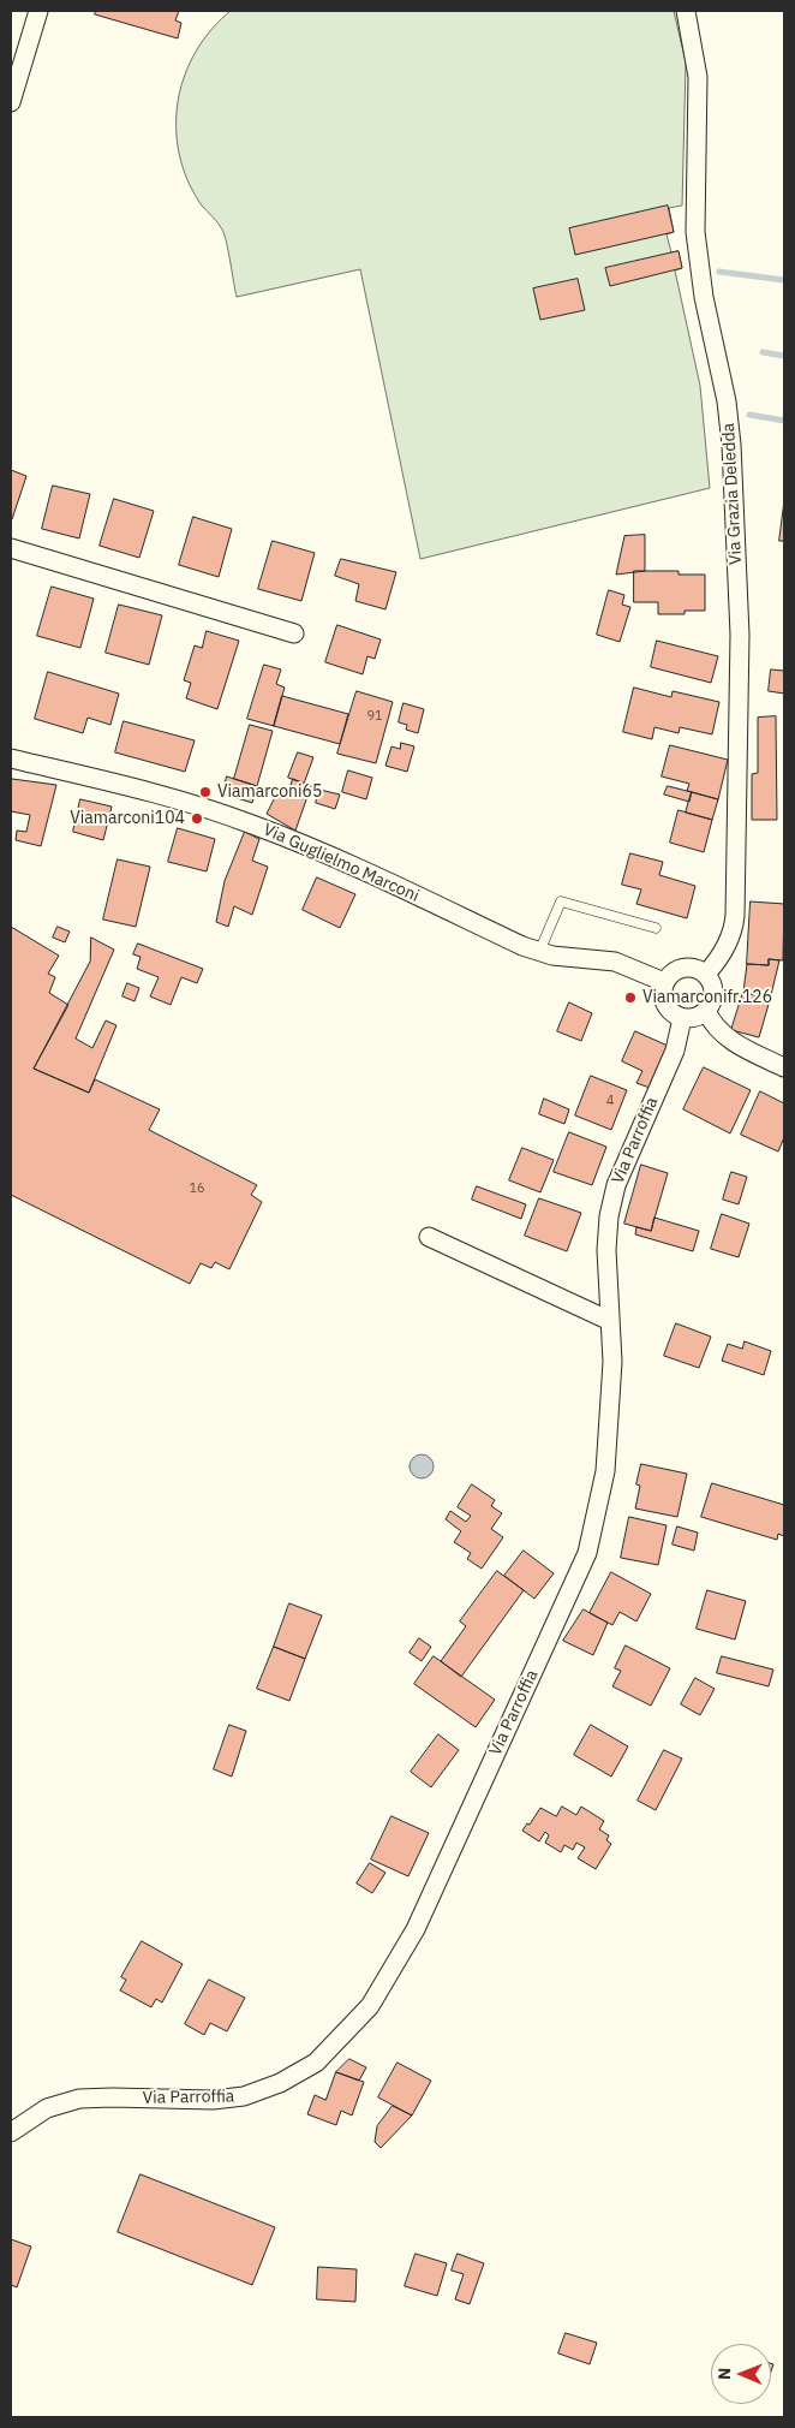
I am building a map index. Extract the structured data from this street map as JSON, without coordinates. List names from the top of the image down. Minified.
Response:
{"streets":{"street":["Via Grazia Deledda","Via Guglielmo Marconi","Via Parroffia"]},"crossings":[["Via Grazia Deledda","Via Guglielmo Marconi"],["Via Grazia Deledda","Via Parroffia"],["Via Guglielmo Marconi","Via Parroffia"]],"places":["Viamarconi65","Viamarconi104","Viamarconifr.126"],"house_numbers":["91","4","16"],"north":"left"}
